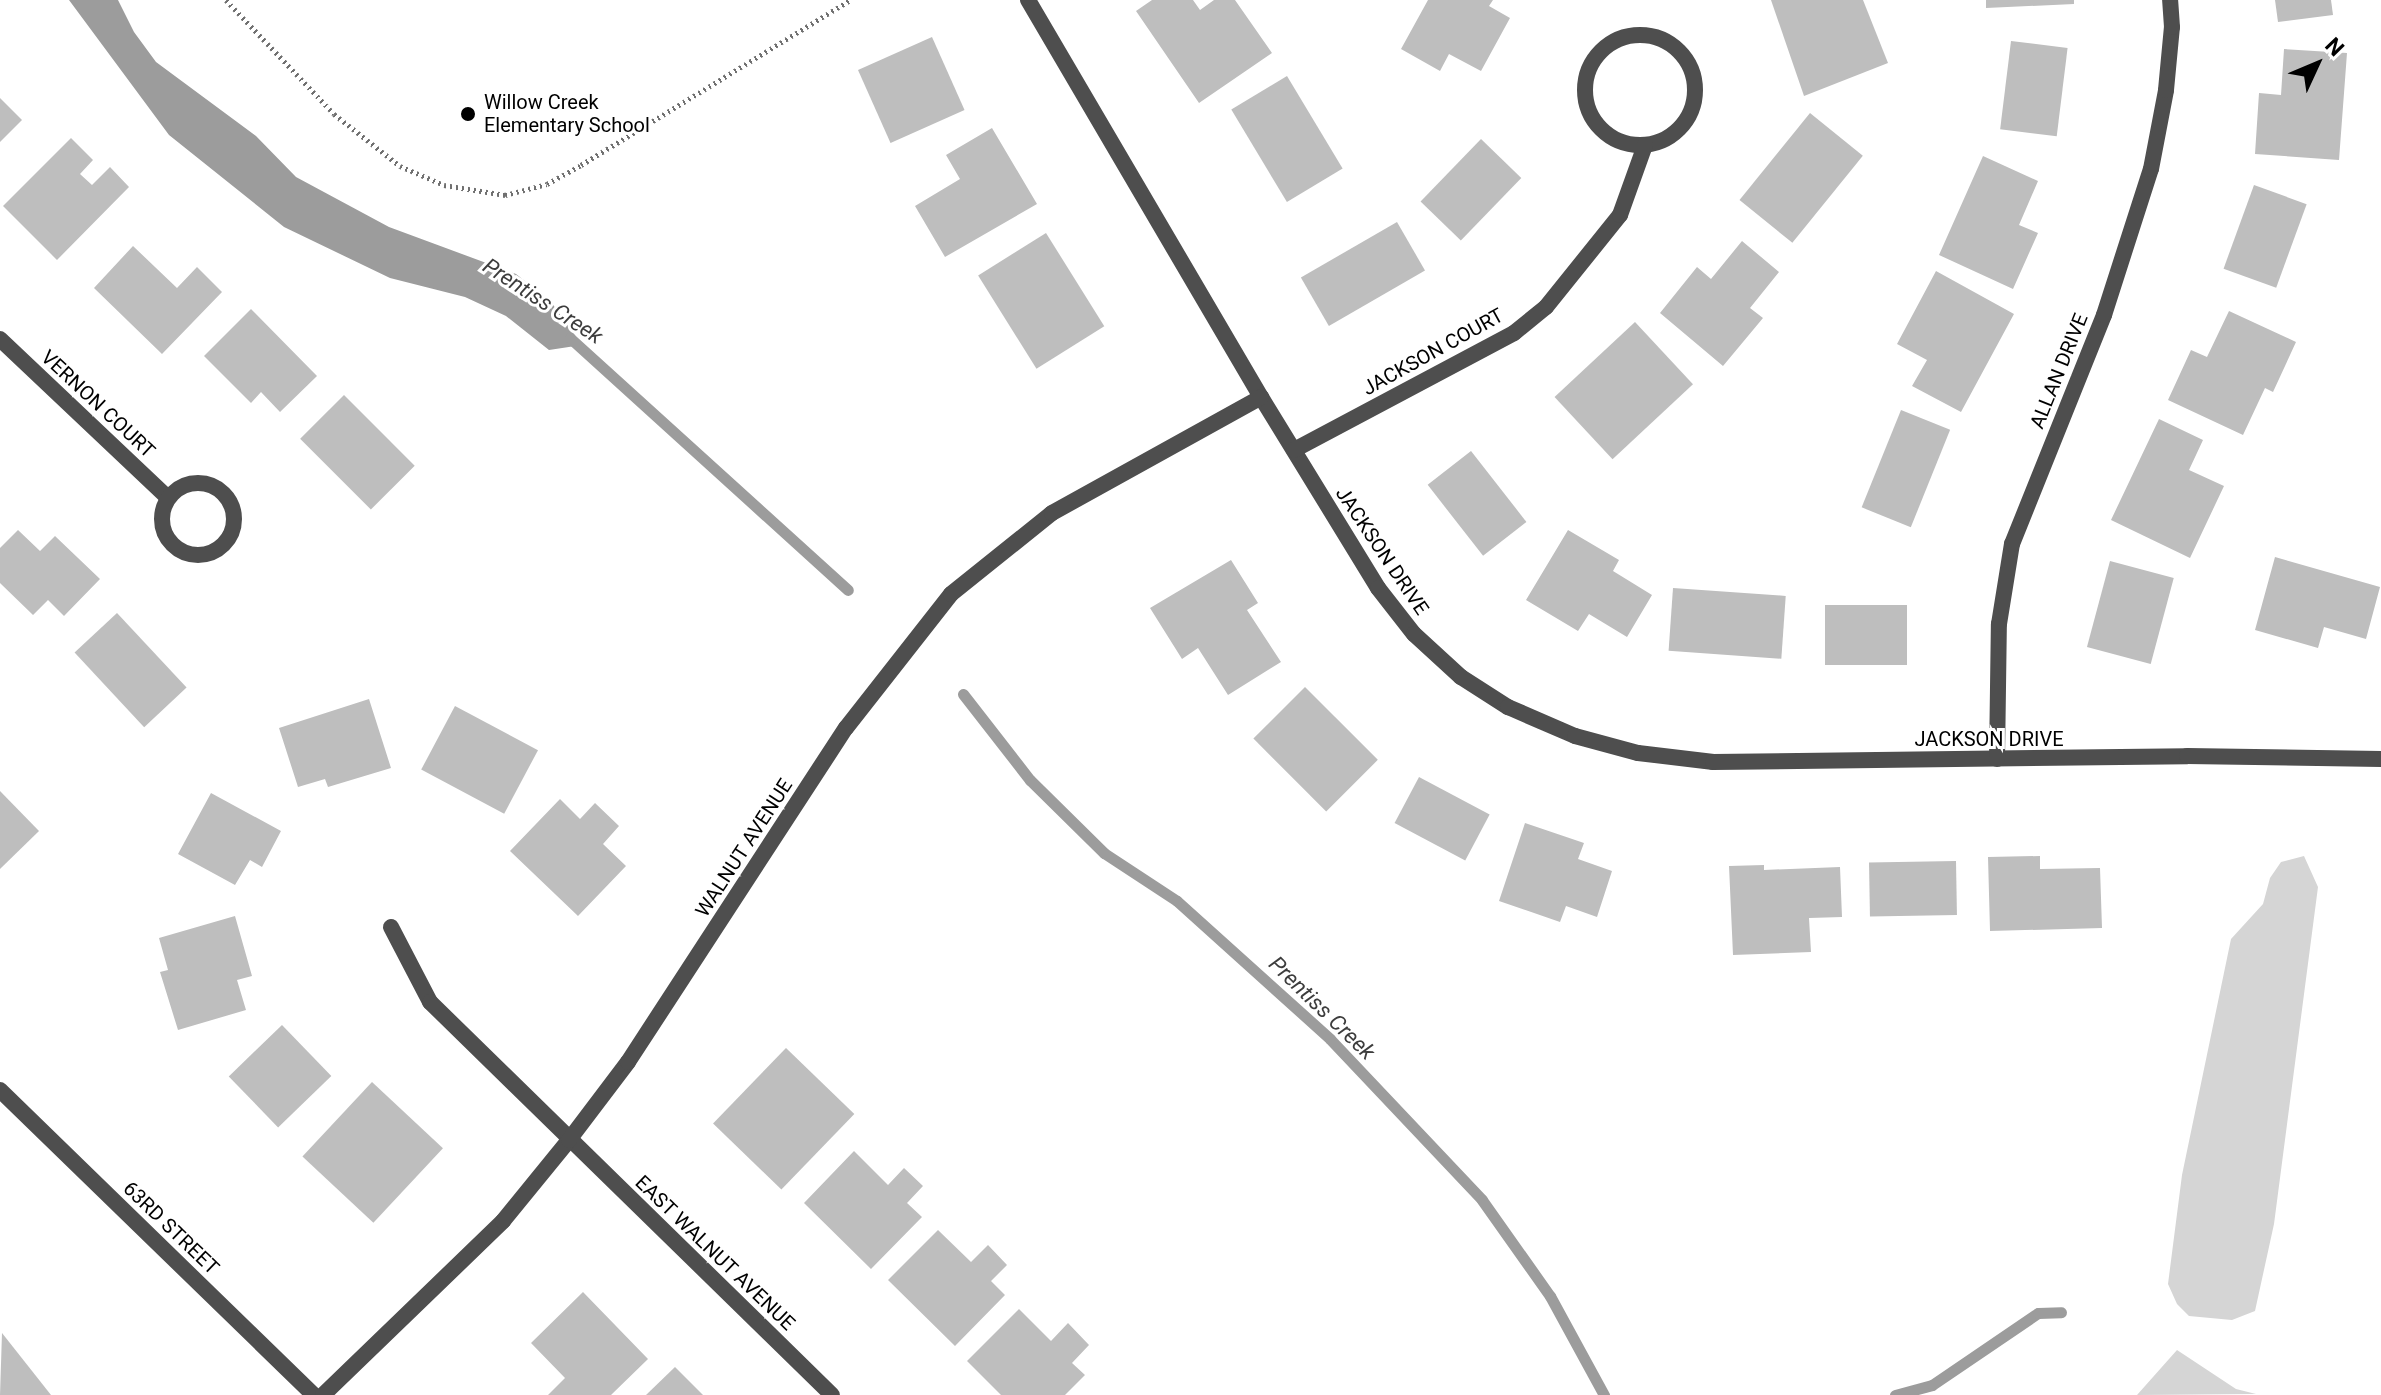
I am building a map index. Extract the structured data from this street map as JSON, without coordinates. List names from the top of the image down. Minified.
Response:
{"streets":{"street":["JACKSON COURT","ALLAN DRIVE","VERNON COURT","JACKSON DRIVE","WALNUT AVENUE","63RD STREET","EAST WALNUT AVENUE"]},"crossings":[["JACKSON COURT","JACKSON DRIVE"],["ALLAN DRIVE","JACKSON DRIVE"],["JACKSON DRIVE","WALNUT AVENUE"],["WALNUT AVENUE","EAST WALNUT AVENUE"]],"water":["Prentiss Creek"],"places":["Willow Creek Elementary School"],"north":"top right"}
